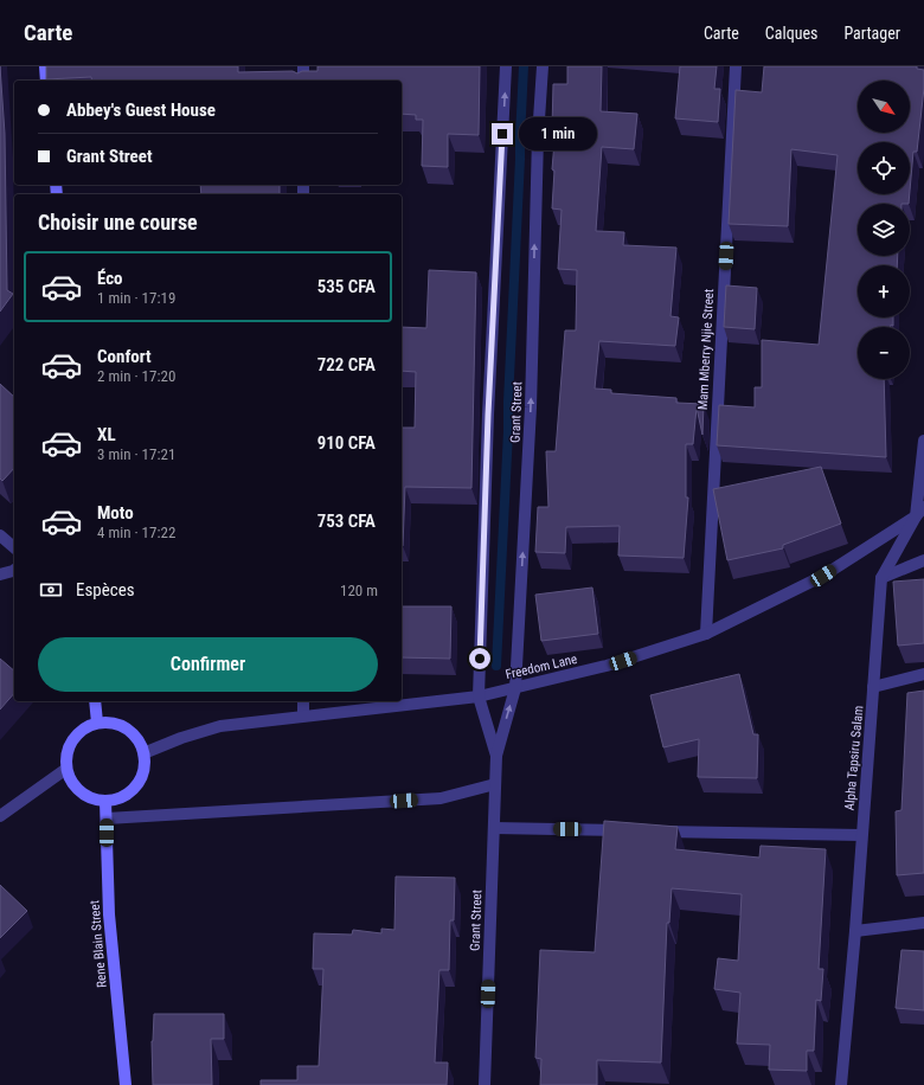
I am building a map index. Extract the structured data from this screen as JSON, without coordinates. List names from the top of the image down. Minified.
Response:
{"streets":{"street":["Mam Mberry Njie Street","Grant Street","Freedom Lane","Alpha Tapsiru Salam","Rene Blain Street"]},"crossings":[["Mam Mberry Njie Street","Freedom Lane"],["Grant Street","Freedom Lane"],["Freedom Lane","Alpha Tapsiru Salam"],["Freedom Lane","Rene Blain Street"]],"one_way":["Grant Street"],"north":"bottom right","page":{"header":"Carte","nav":["Carte","Calques","Partager"],"map_buttons":["+","−"],"banner":["Abbey's Guest House","Grant Street"],"bubble":"1 min","heading":"Choisir une course","list":[{"name":"Éco","note":"1 min · 17:19","value":"535 CFA"},{"name":"Confort","note":"2 min · 17:20","value":"722 CFA"},{"name":"XL","note":"3 min · 17:21","value":"910 CFA"},{"name":"Moto","note":"4 min · 17:22","value":"753 CFA"}],"pay":["Espèces","120 m"],"buttons":"Confirmer"}}
